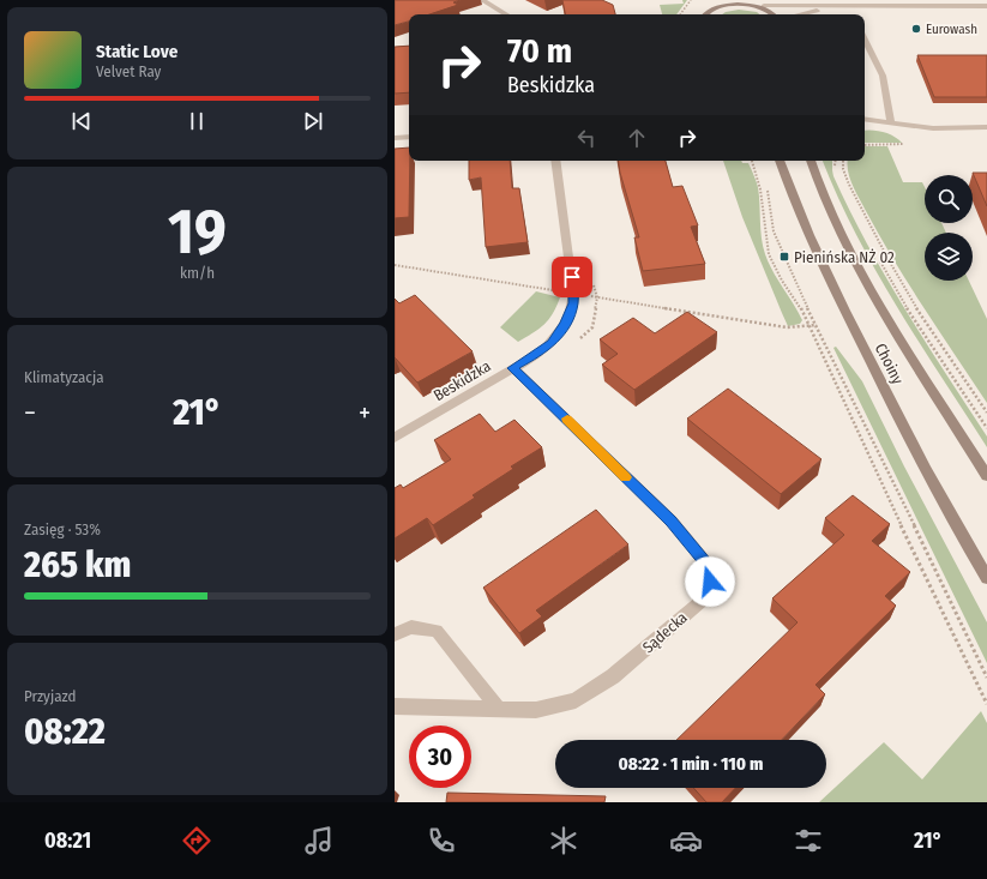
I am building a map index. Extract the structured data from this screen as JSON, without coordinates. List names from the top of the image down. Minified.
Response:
{"streets":{"street":["Choiny","Beskidzka","Sądecka"]},"crossings":[["Beskidzka","Sądecka"]],"places":{"other":["Eurowash"],"transit":["Pienińska NŻ 02"]},"page":{"turn":["70 m","Beskidzka"],"song":["Static Love","Velvet Ray"],"tile":[["19","km/h"],"Klimatyzacja",["Zasięg · 53%","265 km"],["Przyjazd","08:22"]],"heat":["−","21°","+"],"limit":"30","trip":"08:22 · 1 min · 110 m","tabs":["08:21","21°"]}}
